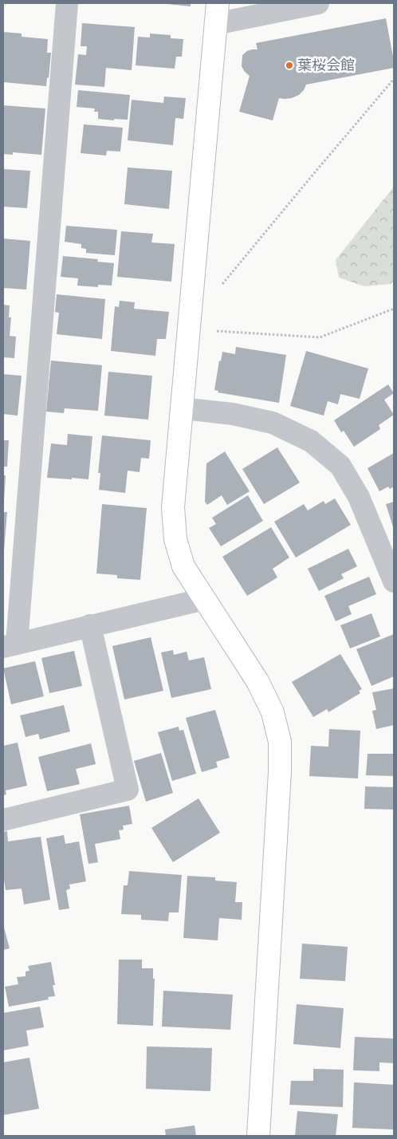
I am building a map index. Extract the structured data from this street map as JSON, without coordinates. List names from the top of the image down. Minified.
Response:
{"places":["葉桜会館"]}
